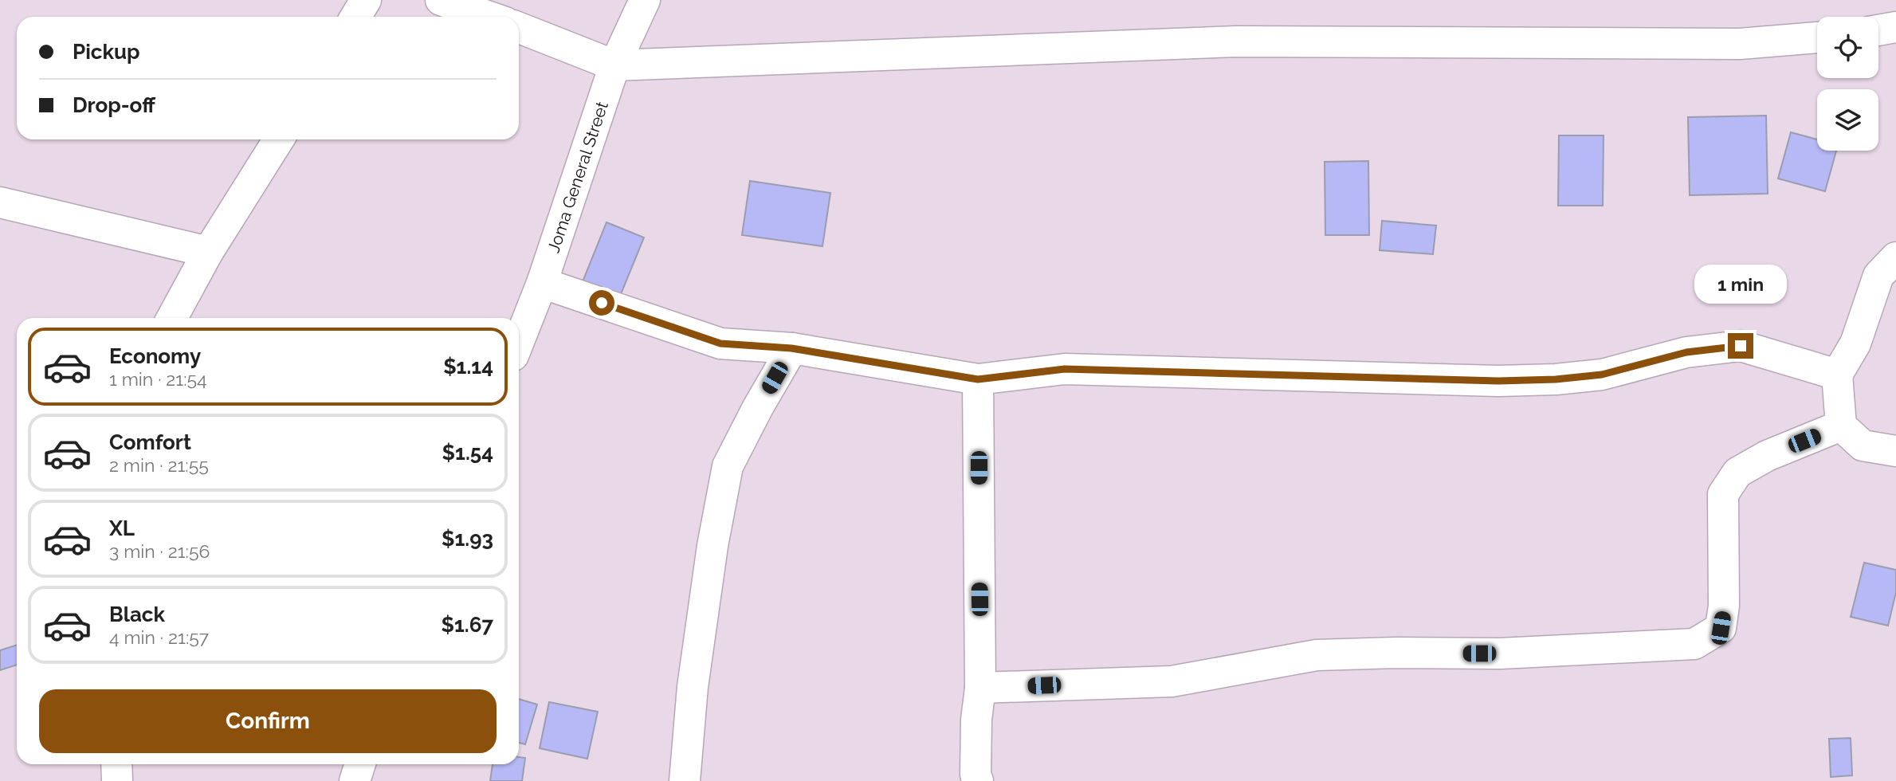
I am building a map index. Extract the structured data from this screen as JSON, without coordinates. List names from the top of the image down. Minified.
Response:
{"streets":{"street":["Joma General Street"]},"page":{"banner":["Pickup","Drop-off"],"bubble":"1 min","list":[{"name":"Economy","note":"1 min · 21:54","value":"$1.14"},{"name":"Comfort","note":"2 min · 21:55","value":"$1.54"},{"name":"XL","note":"3 min · 21:56","value":"$1.93"},{"name":"Black","note":"4 min · 21:57","value":"$1.67"}],"buttons":"Confirm"}}
